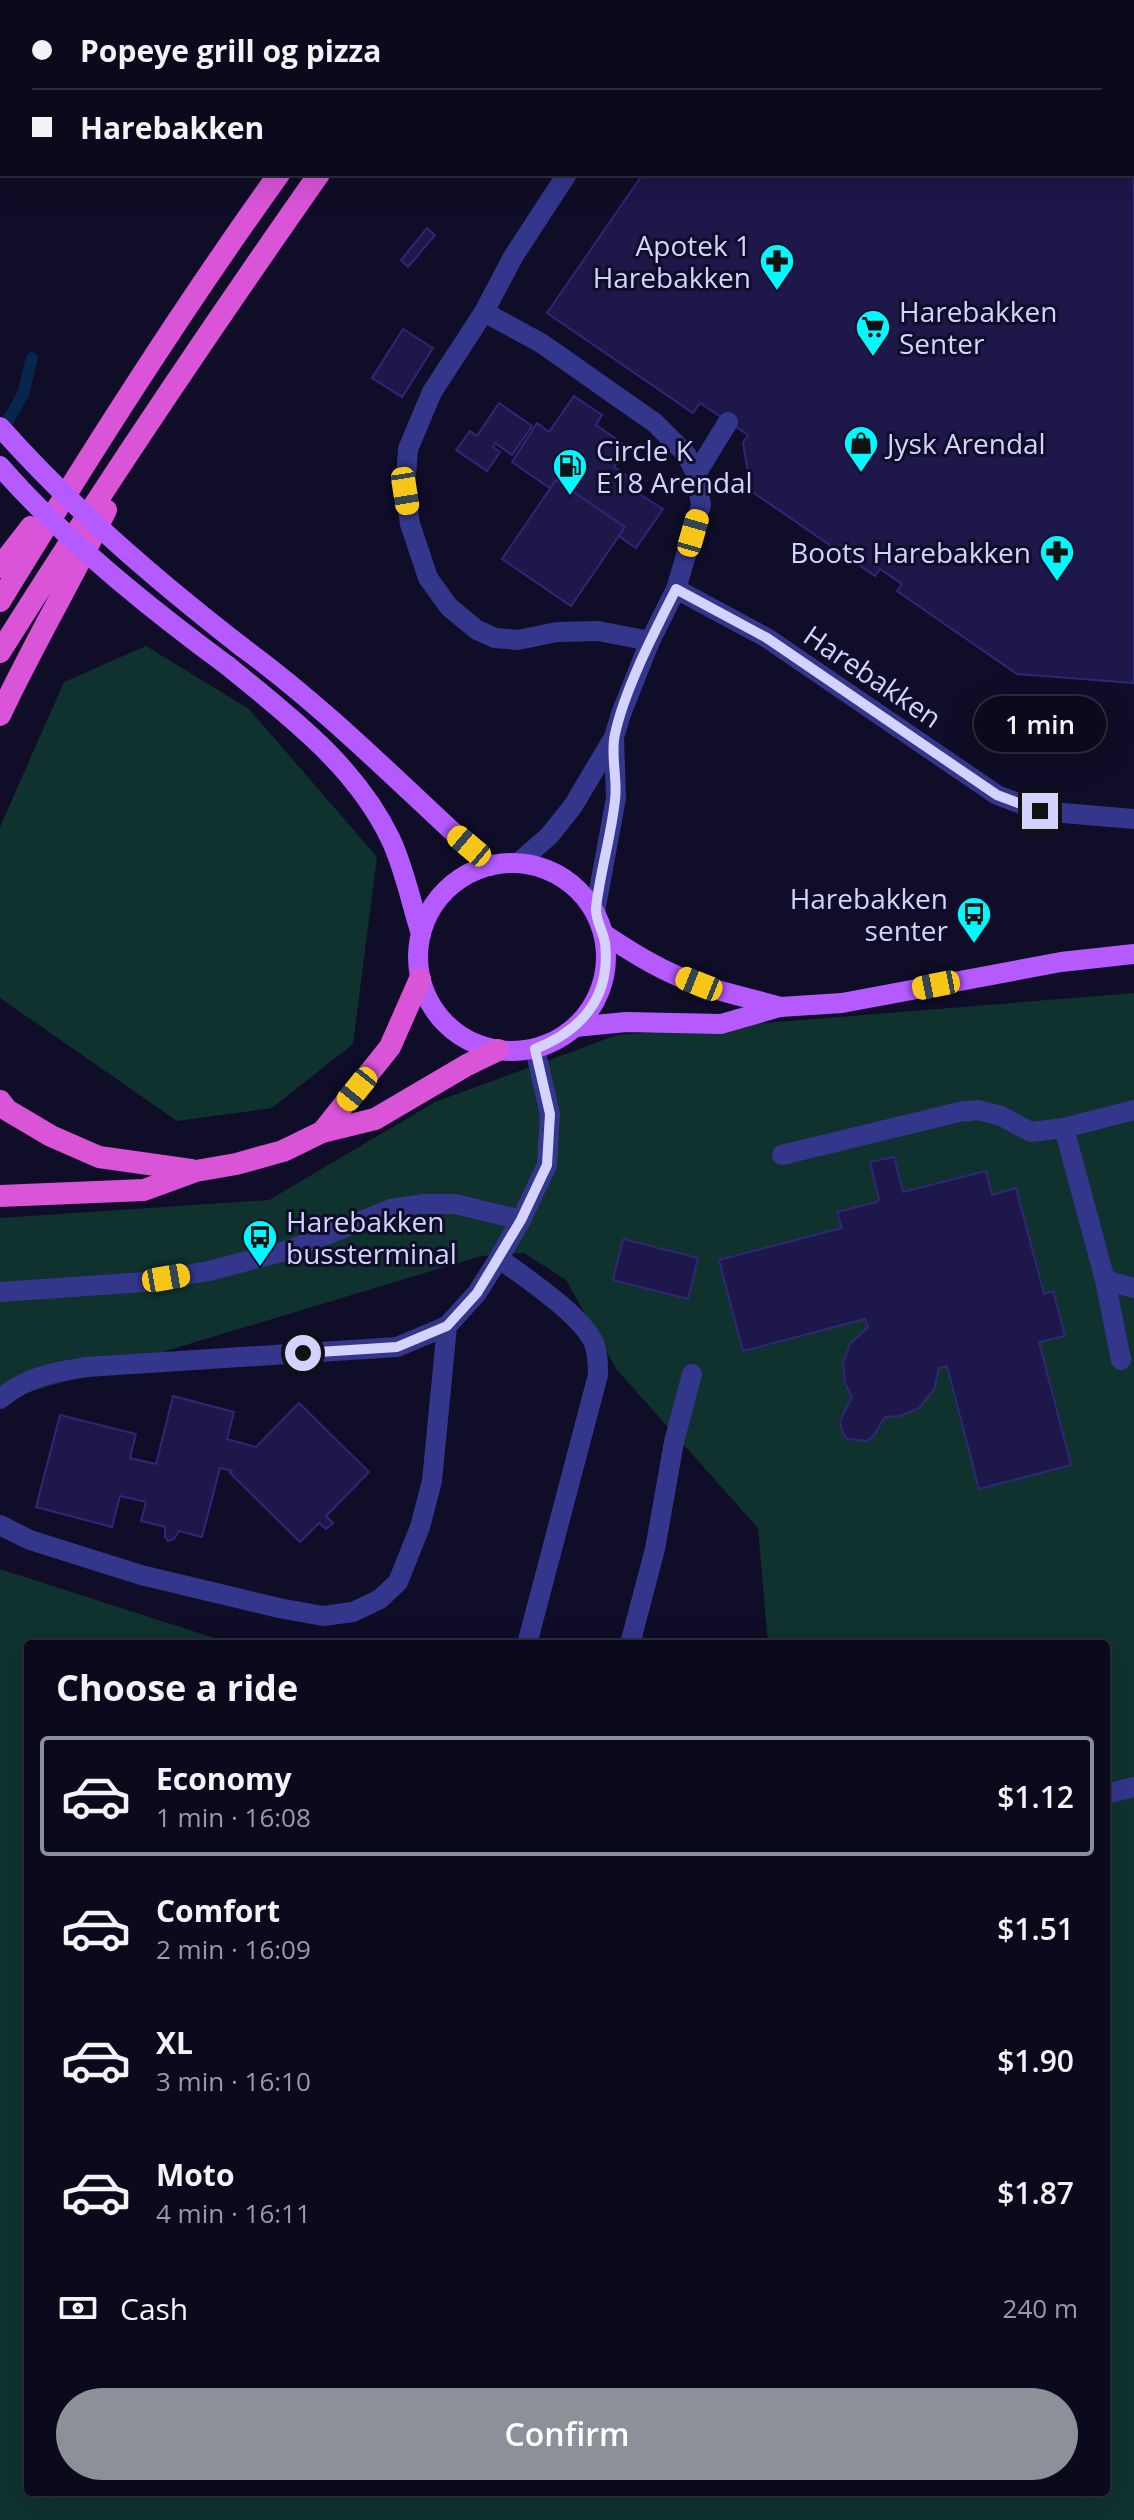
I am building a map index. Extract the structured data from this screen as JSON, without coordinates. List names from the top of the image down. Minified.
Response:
{"streets":{"lane":["Harebakken"]},"places":{"pharmacy":["Apotek 1 Harebakken","Boots Harebakken"],"supermarket":["Harebakken Senter"],"shop":["Jysk Arendal"],"fuel station":["Circle K E18 Arendal"],"bus stop":["Harebakken senter","Harebakken bussterminal"]},"page":{"banner":["Popeye grill og pizza","Harebakken"],"bubble":"1 min","heading":"Choose a ride","list":[{"name":"Economy","note":"1 min · 16:08","value":"$1.12"},{"name":"Comfort","note":"2 min · 16:09","value":"$1.51"},{"name":"XL","note":"3 min · 16:10","value":"$1.90"},{"name":"Moto","note":"4 min · 16:11","value":"$1.87"}],"pay":["Cash","240 m"],"buttons":"Confirm"}}
